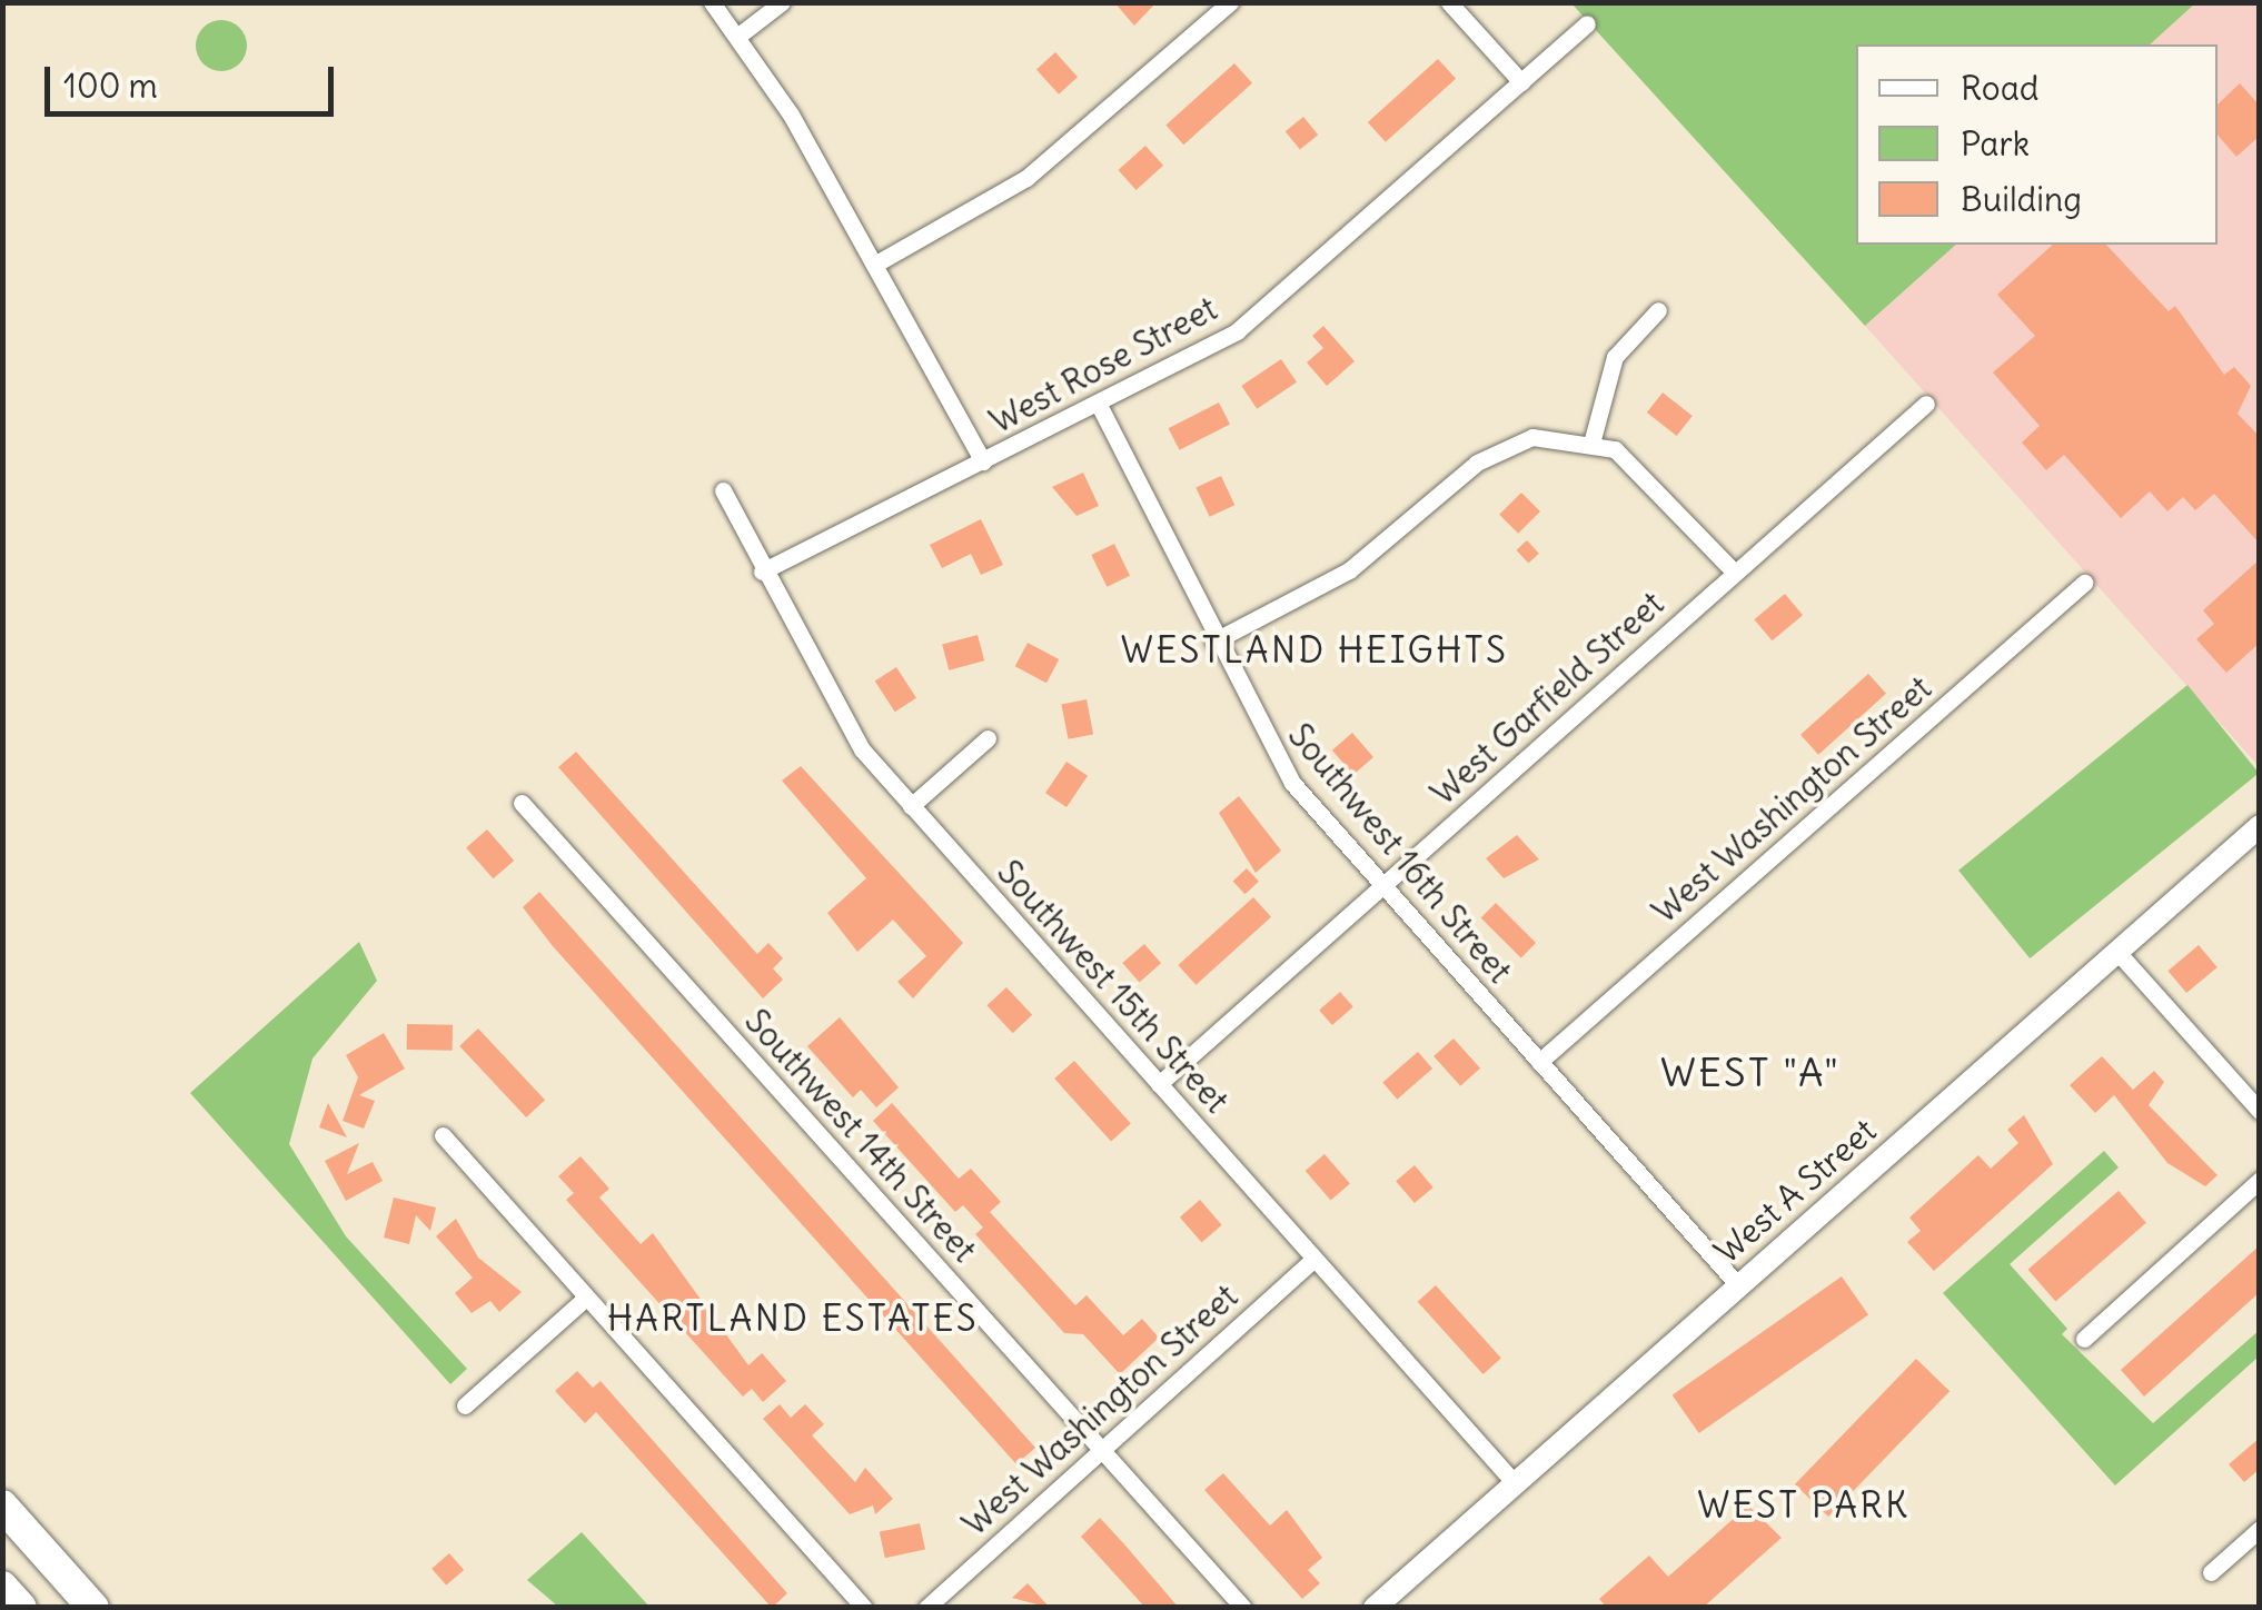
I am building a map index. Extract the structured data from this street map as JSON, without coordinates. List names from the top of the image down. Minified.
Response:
{"streets":{"main road":["West A Street"],"street":["West Rose Street","West Garfield Street","West Washington Street","Southwest 16th Street","Southwest 15th Street","Southwest 14th Street"]},"crossings":[["West Rose Street","Southwest 16th Street"],["West Rose Street","Southwest 15th Street"],["West Garfield Street","Southwest 16th Street"],["West Garfield Street","Southwest 15th Street"],["West Washington Street","Southwest 16th Street"],["West Washington Street","Southwest 15th Street"],["West Washington Street","Southwest 14th Street"],["Southwest 16th Street","West A Street"],["Southwest 15th Street","West A Street"]],"districts":["WESTLAND HEIGHTS","WEST \"A\"","HARTLAND ESTATES","WEST PARK"],"legend":["Road","Park","Building"],"scale_bar":"100 m"}
